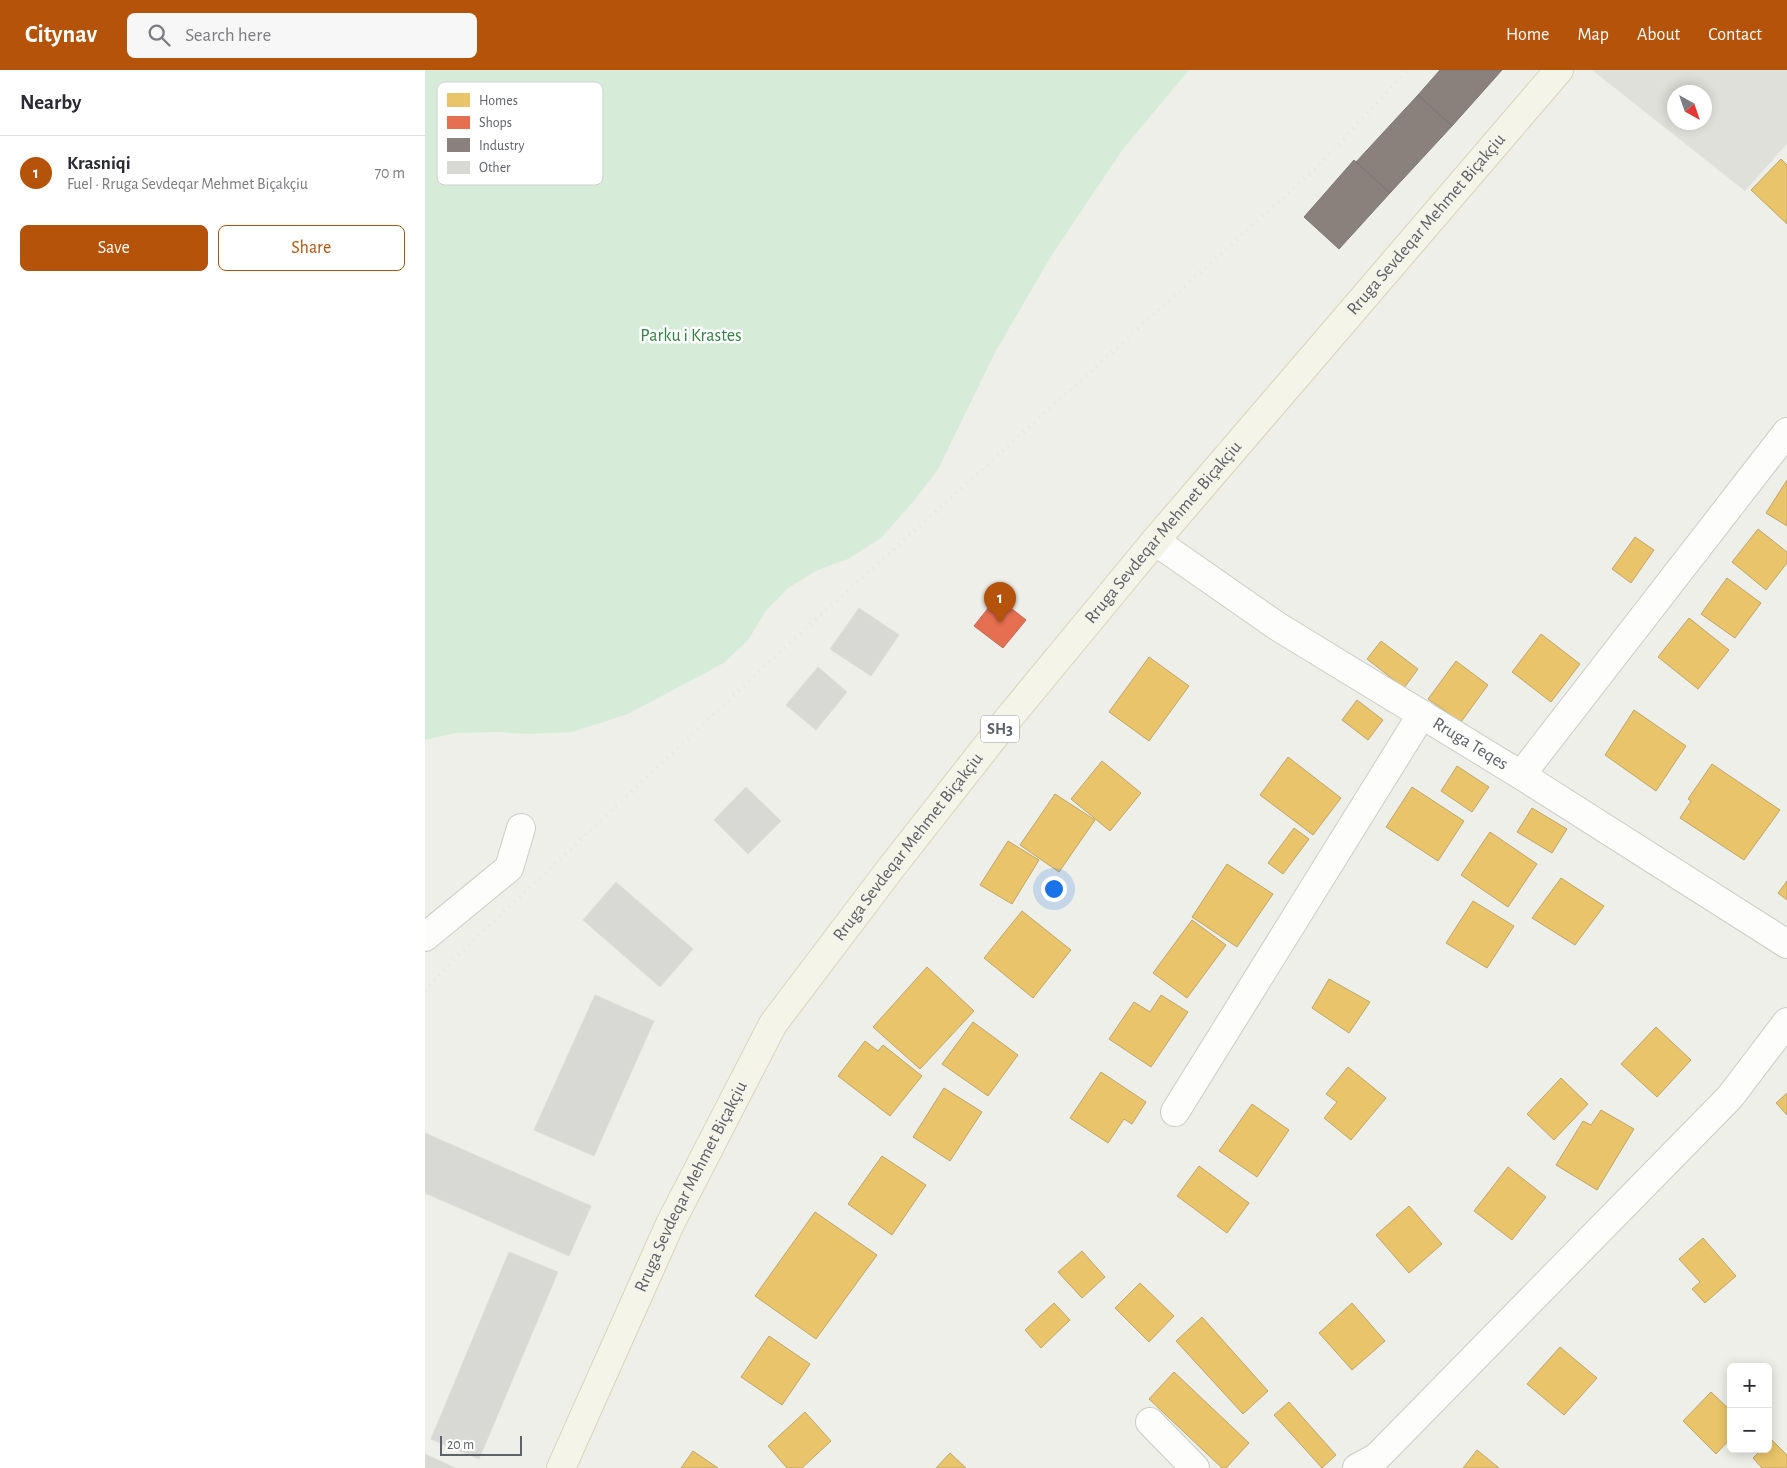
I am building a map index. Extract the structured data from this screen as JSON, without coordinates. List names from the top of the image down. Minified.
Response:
{"streets":{"main road":["Rruga Sevdeqar Mehmet Biçakçiu","SH3"],"street":["Rruga Teqes"]},"crossings":[["Rruga Sevdeqar Mehmet Biçakçiu","Rruga Teqes"]],"parks":["Parku i Krastes"],"legend":["Homes","Shops","Industry","Other"],"scale_bar":"20 m","north":"bottom right","page":{"header":"Citynav","search":"Search here","nav":["Home","Map","About","Contact"],"heading":"Nearby","list":[{"mark":"1","name":"Krasniqi","note":"Fuel · Rruga Sevdeqar Mehmet Biçakçiu","value":"70 m"}],"buttons":["Save","Share"],"pins":"1","map_buttons":["+","−"],"scale":"20 m"}}
